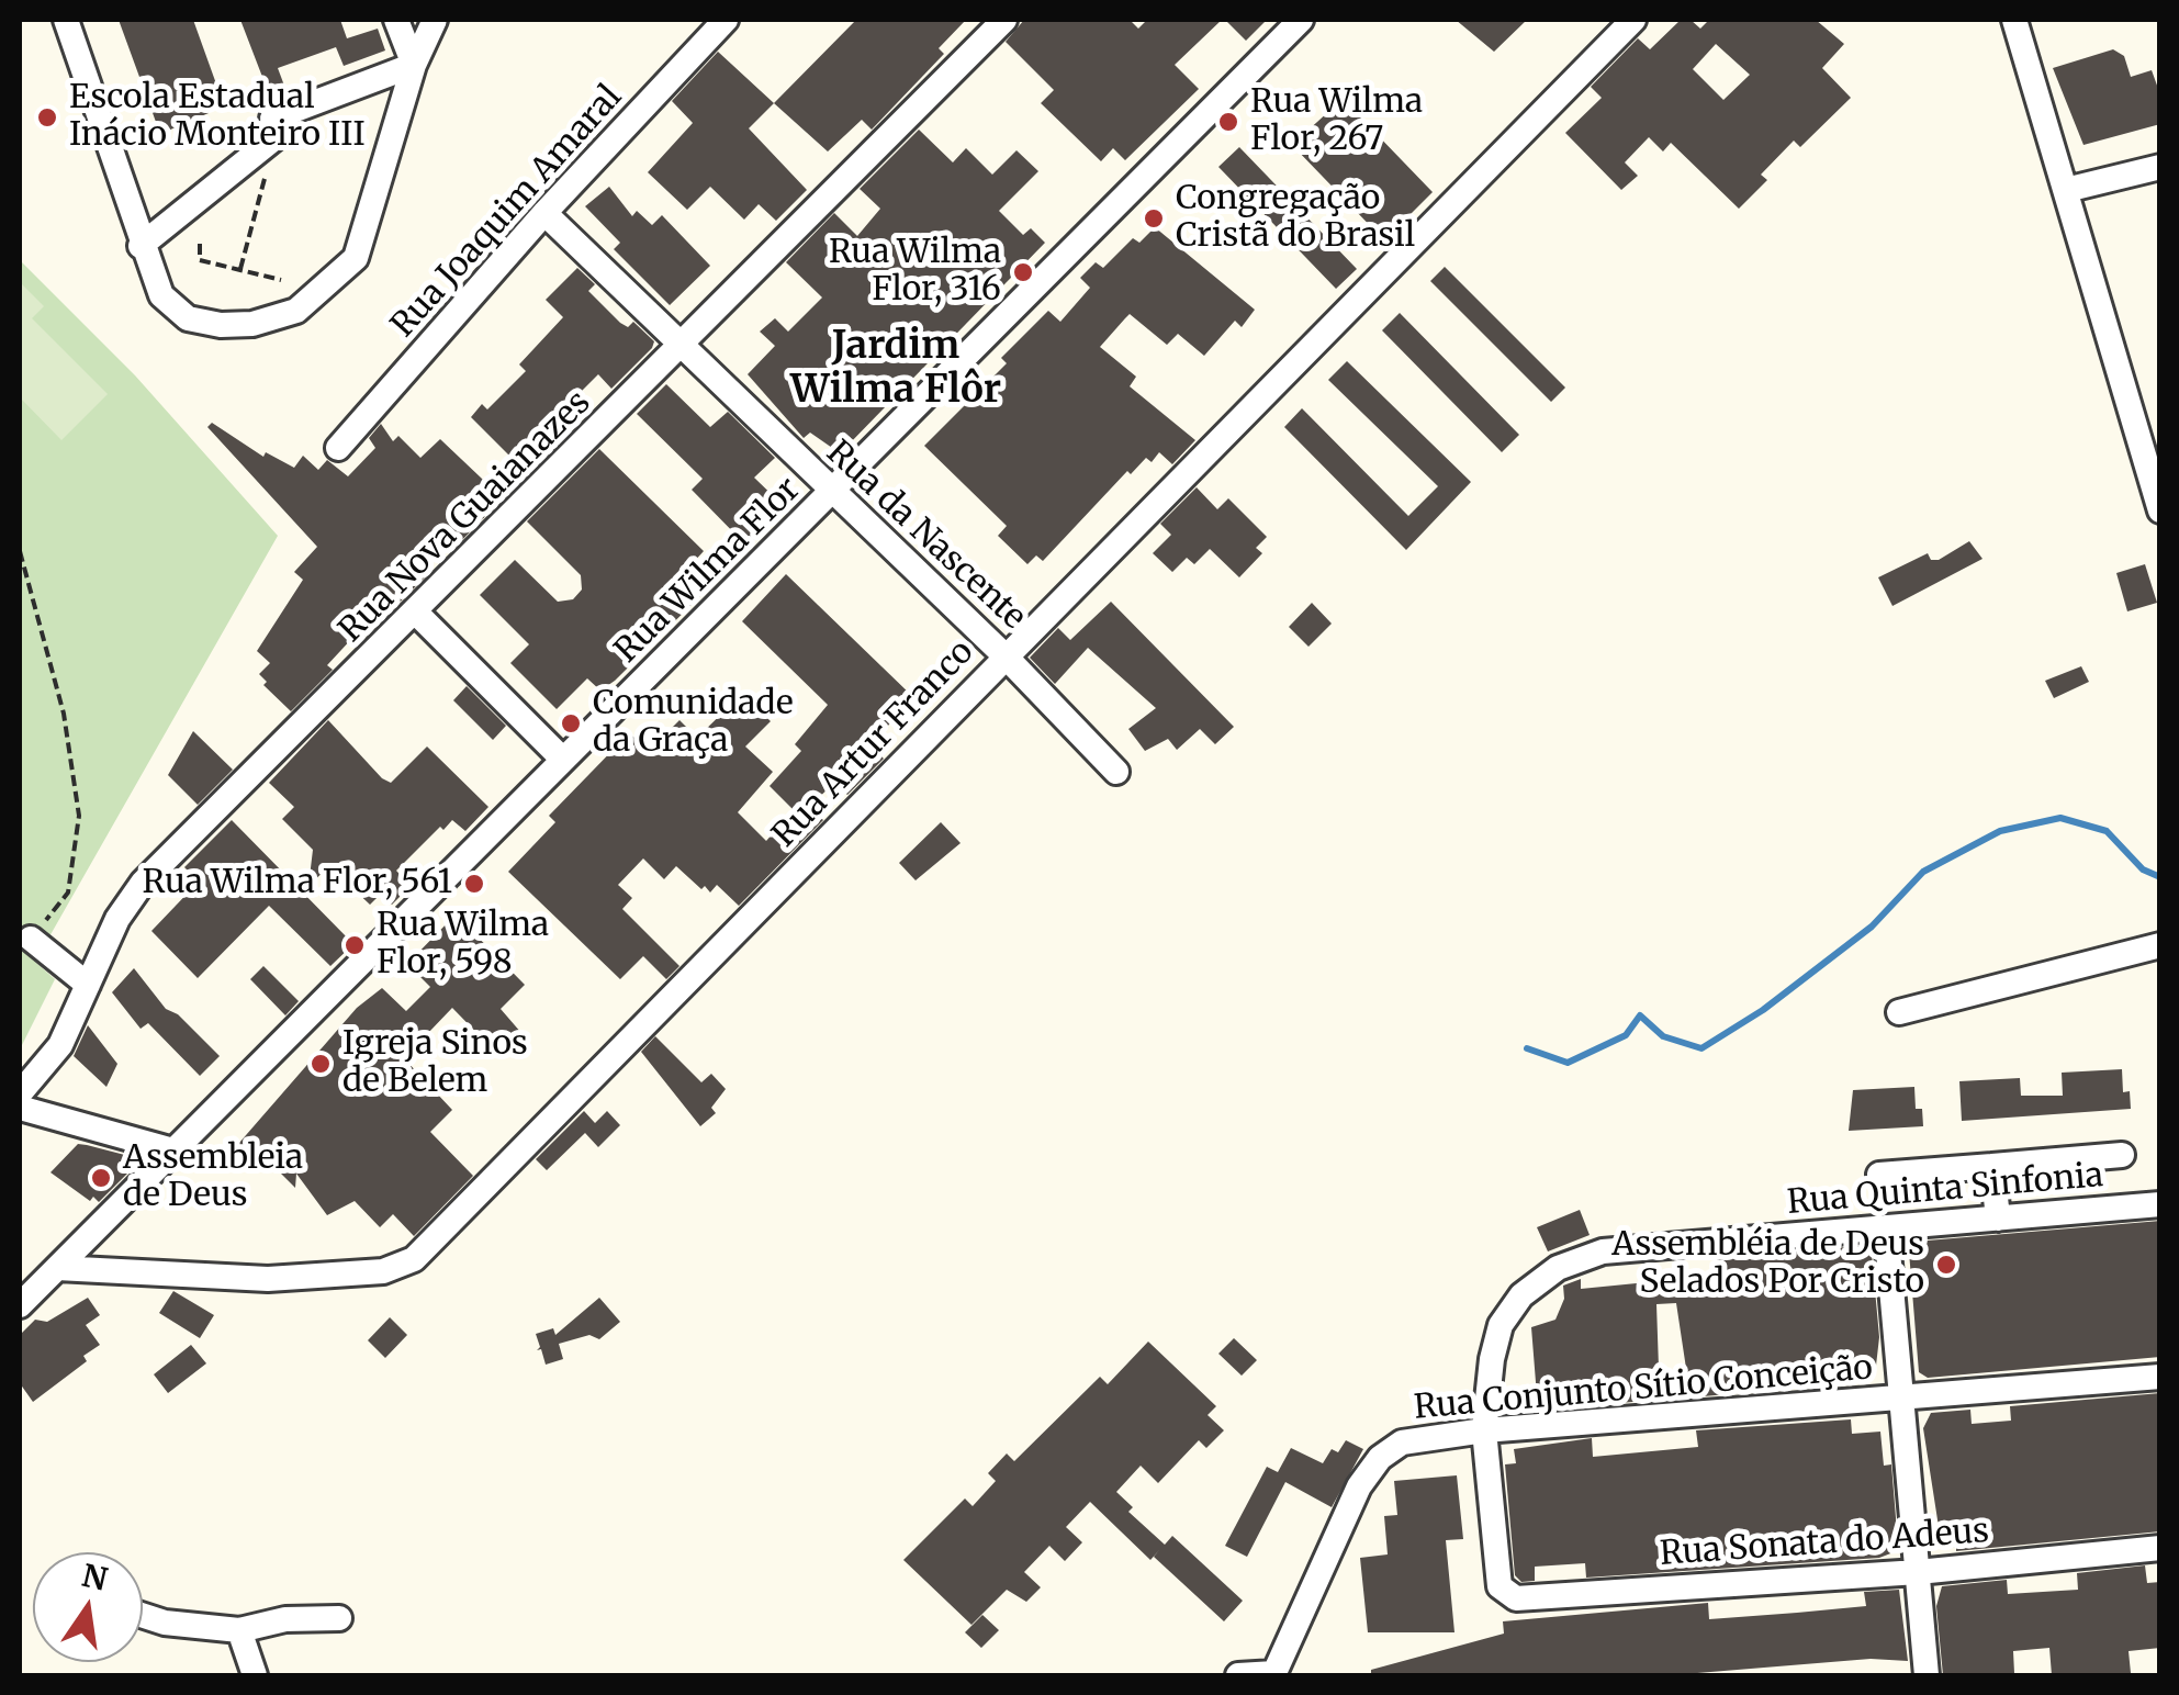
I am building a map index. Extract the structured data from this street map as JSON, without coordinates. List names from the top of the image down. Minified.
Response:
{"streets":{"street":["Rua Joaquim Amaral","Rua Nova Guaianazes","Rua da Nascente","Rua Wilma Flor","Rua Artur Franco","Rua Quinta Sinfonia","Rua Conjunto Sítio Conceição","Rua Sonata do Adeus"]},"crossings":[["Rua Joaquim Amaral","Rua da Nascente"],["Rua Nova Guaianazes","Rua da Nascente"],["Rua da Nascente","Rua Wilma Flor"],["Rua da Nascente","Rua Artur Franco"],["Rua Wilma Flor","Rua Artur Franco"],["Rua Quinta Sinfonia","Rua Conjunto Sítio Conceição"],["Rua Quinta Sinfonia","Rua Sonata do Adeus"]],"districts":["Jardim Wilma Flôr"],"places":["Escola Estadual Inácio Monteiro III","Rua Wilma Flor, 267","Congregação Cristã do Brasil","Rua Wilma Flor, 316","Comunidade da Graça","Rua Wilma Flor, 561","Rua Wilma Flor, 598","Igreja Sinos de Belem","Assembleia de Deus","Assembléia de Deus Selados Por Cristo"],"north":"top"}
